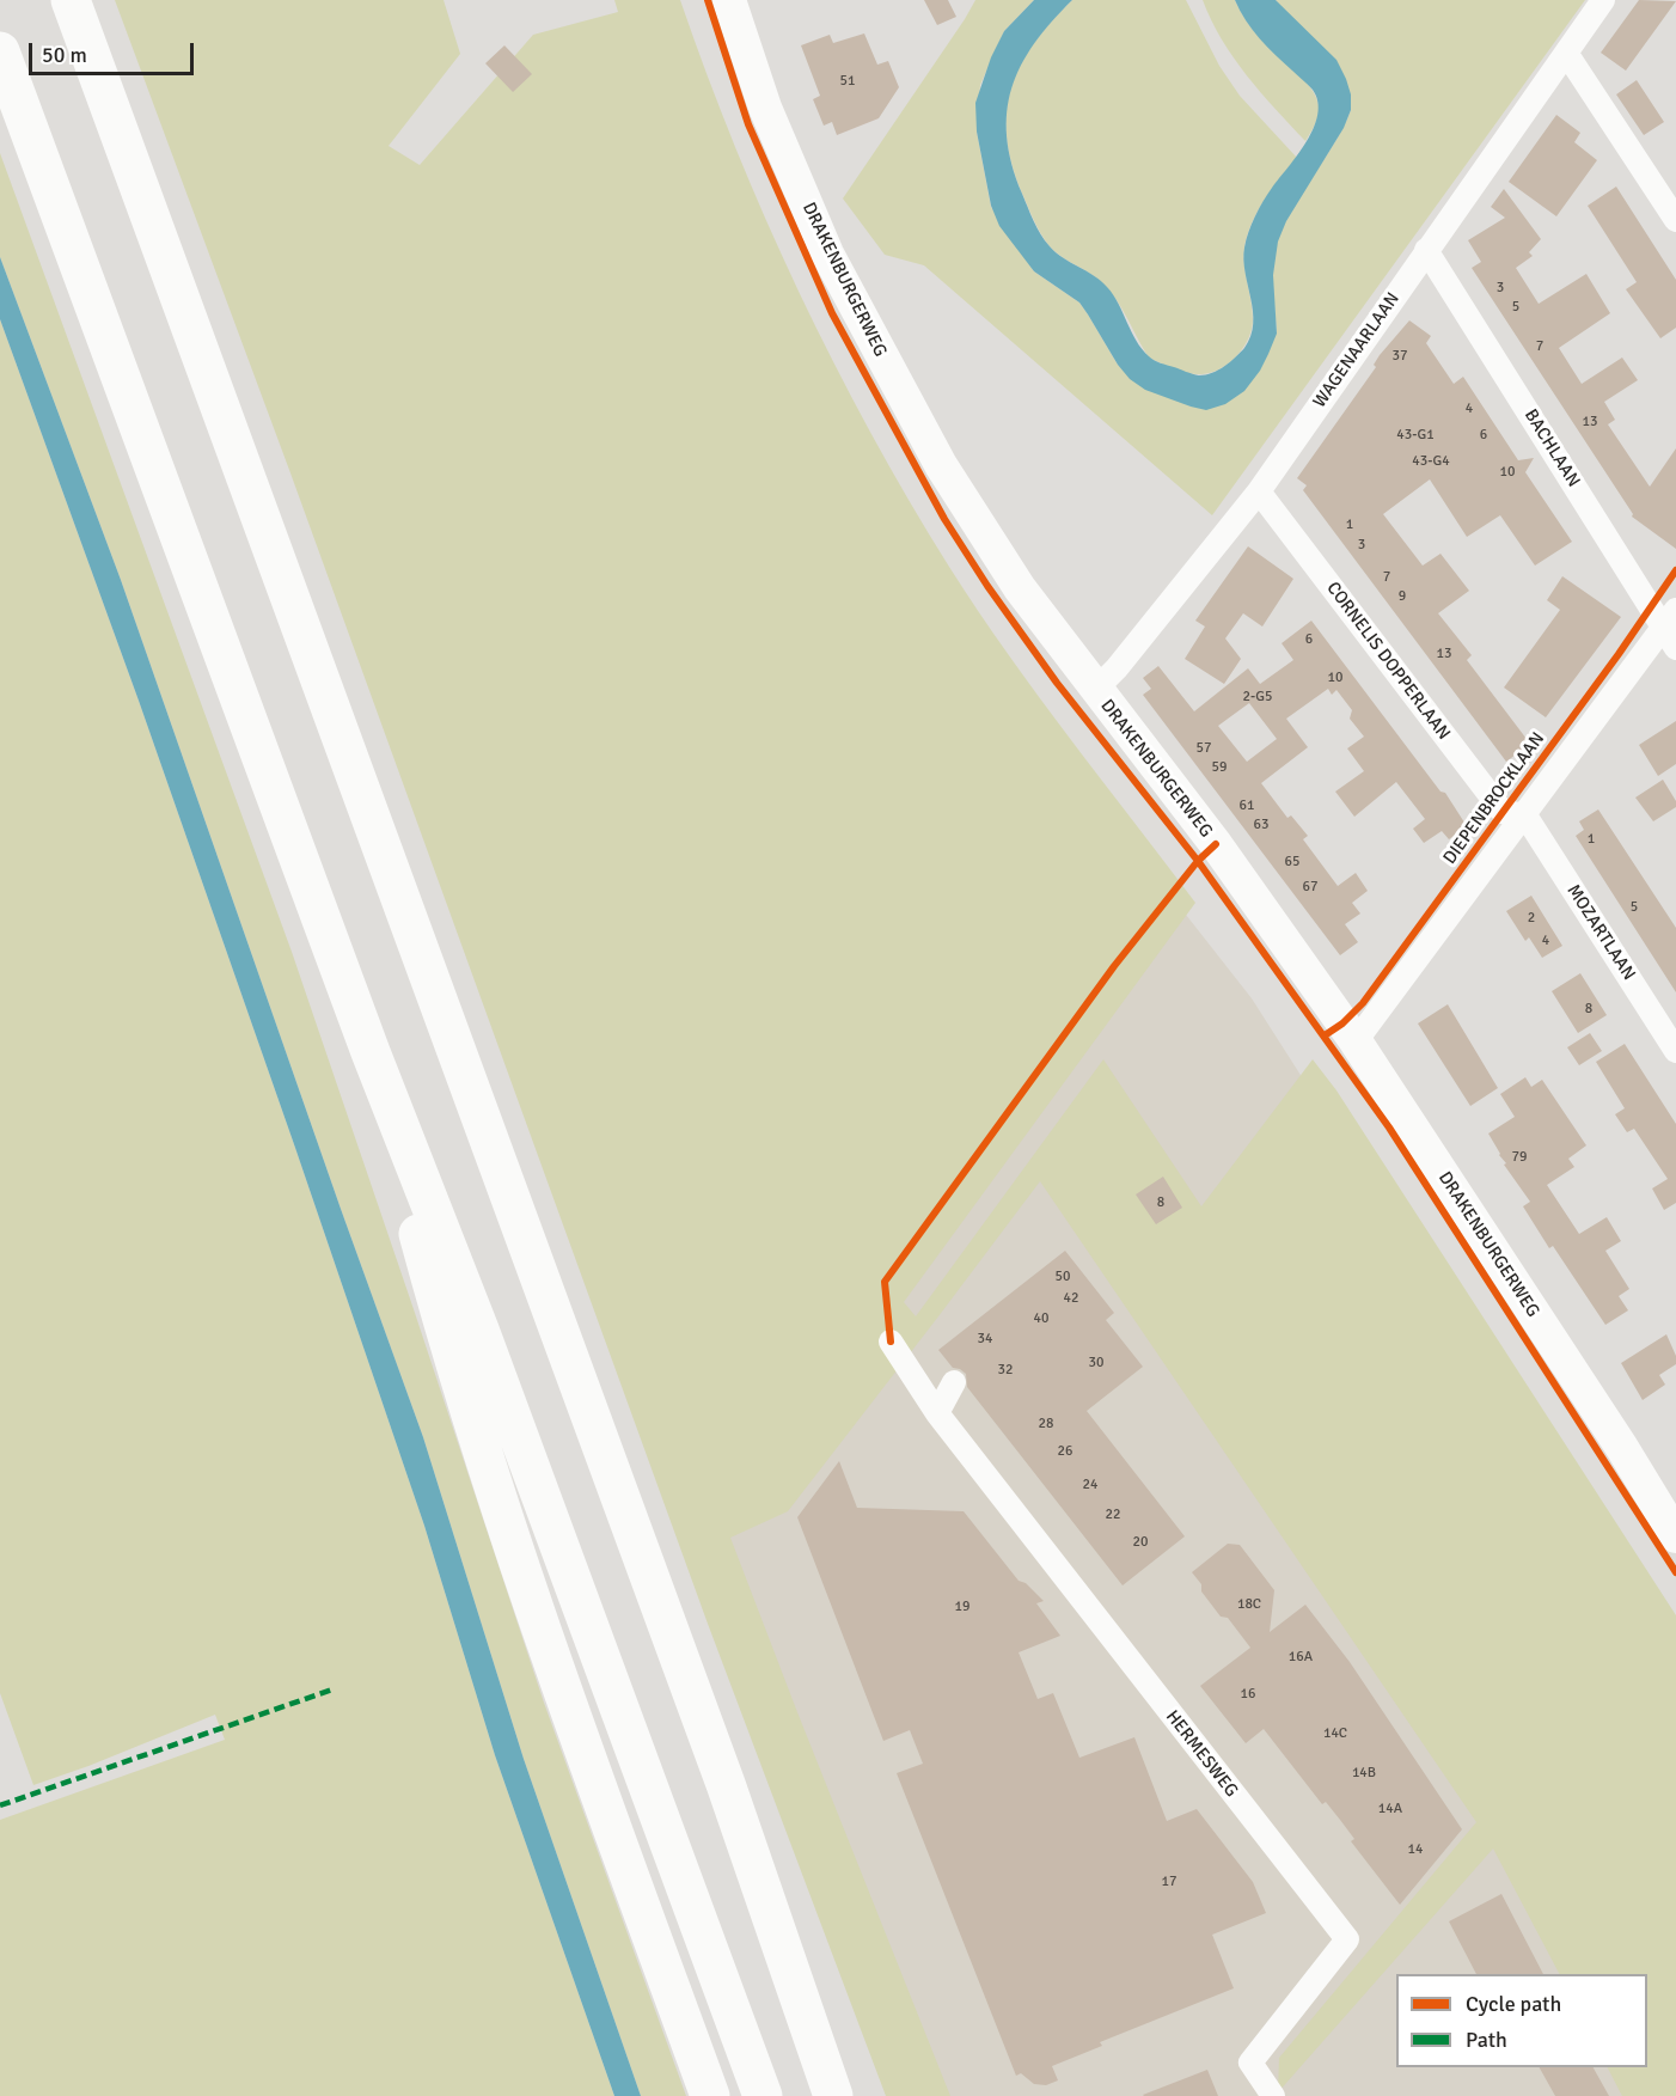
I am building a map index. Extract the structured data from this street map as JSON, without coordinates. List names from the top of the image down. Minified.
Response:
{"streets":{"main road":["DRAKENBURGERWEG"],"street":["WAGENAARLAAN","BACHLAAN","CORNELIS DOPPERLAAN","DIEPENBROCKLAAN","MOZARTLAAN","HERMESWEG"]},"crossings":[["DRAKENBURGERWEG","WAGENAARLAAN"],["DRAKENBURGERWEG","DIEPENBROCKLAAN"],["WAGENAARLAAN","BACHLAAN"],["WAGENAARLAAN","CORNELIS DOPPERLAAN"],["BACHLAAN","DIEPENBROCKLAAN"],["CORNELIS DOPPERLAAN","DIEPENBROCKLAAN"],["CORNELIS DOPPERLAAN","MOZARTLAAN"],["DIEPENBROCKLAAN","MOZARTLAAN"]],"house_numbers":["51","3","5","7","37","4","13","43-G1","6","43-G4","10","1","3","7","9","6","13","10","2-G5","57","59","61","63","1","65","67","5","2","4","8","79","8","50","42","40","34","30","32","28","26","24","22","20","18C","19","16A","16","14C","14B","14A","14","17"],"legend":["Cycle path","Path"],"scale_bar":"50 m"}
